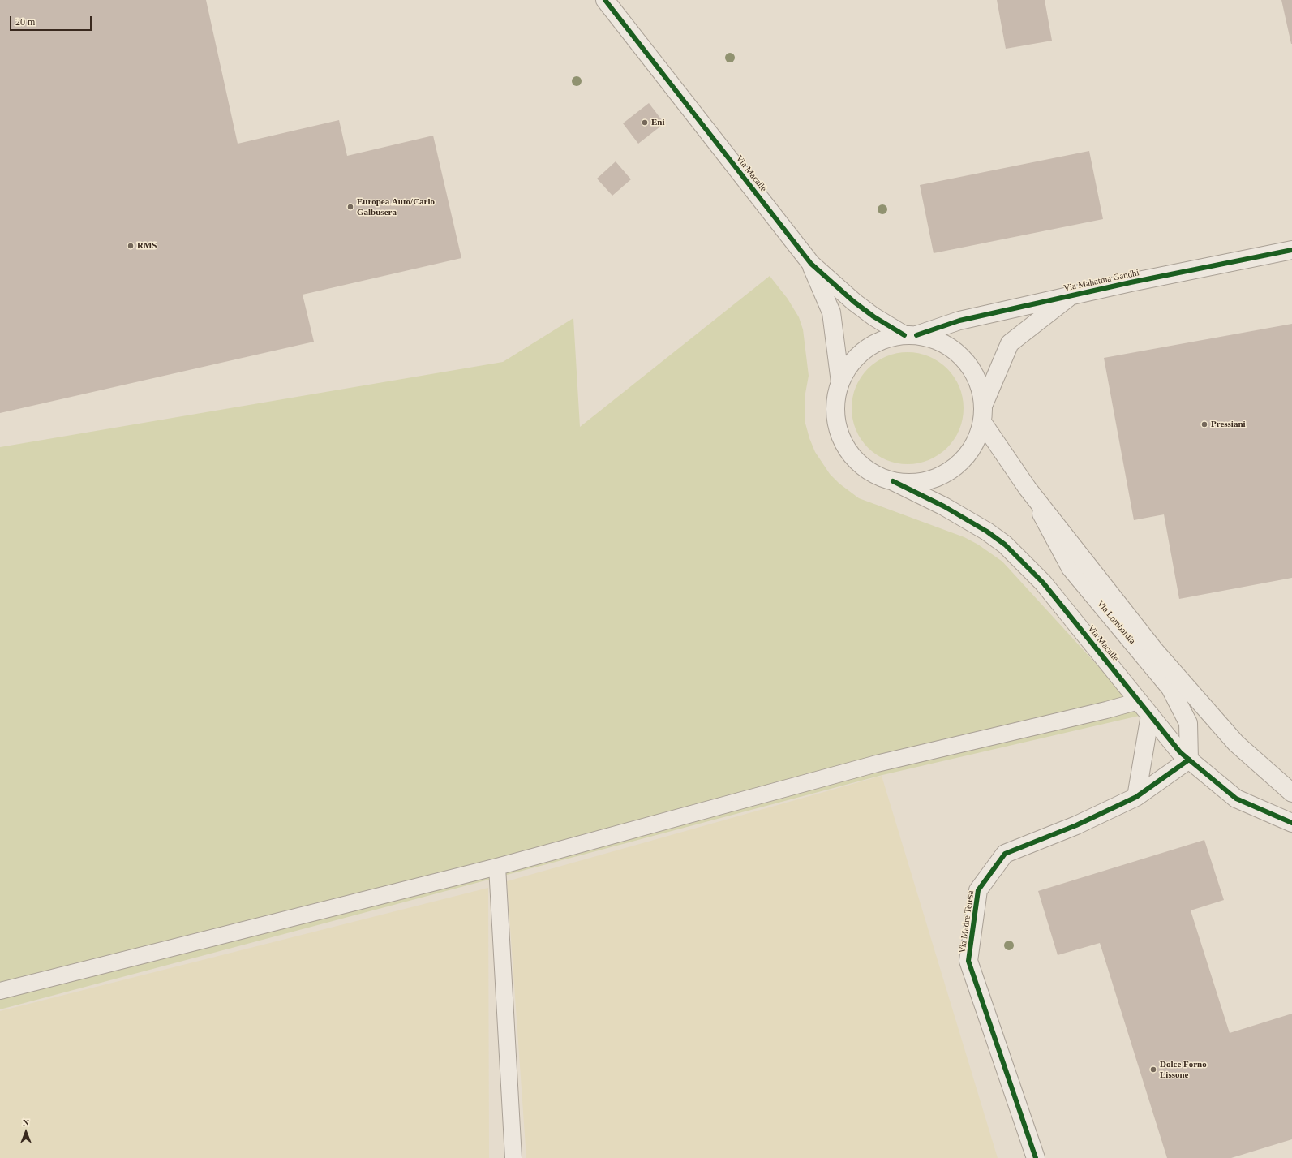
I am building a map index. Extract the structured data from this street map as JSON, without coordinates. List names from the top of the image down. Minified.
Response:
{"streets":{"street":["Via Macallè","Via Mahatma Gandhi","Via Lombardia","Via Madre Teresa"]},"crossings":[["Via Macallè","Via Mahatma Gandhi"],["Via Macallè","Via Lombardia"],["Via Macallè","Via Madre Teresa"],["Via Lombardia","Via Madre Teresa"]],"places":["Eni","Europea Auto/Carlo Galbusera","RMS","Pressiani","Dolce Forno Lissone"],"scale_bar":"20 m","north":"top"}
